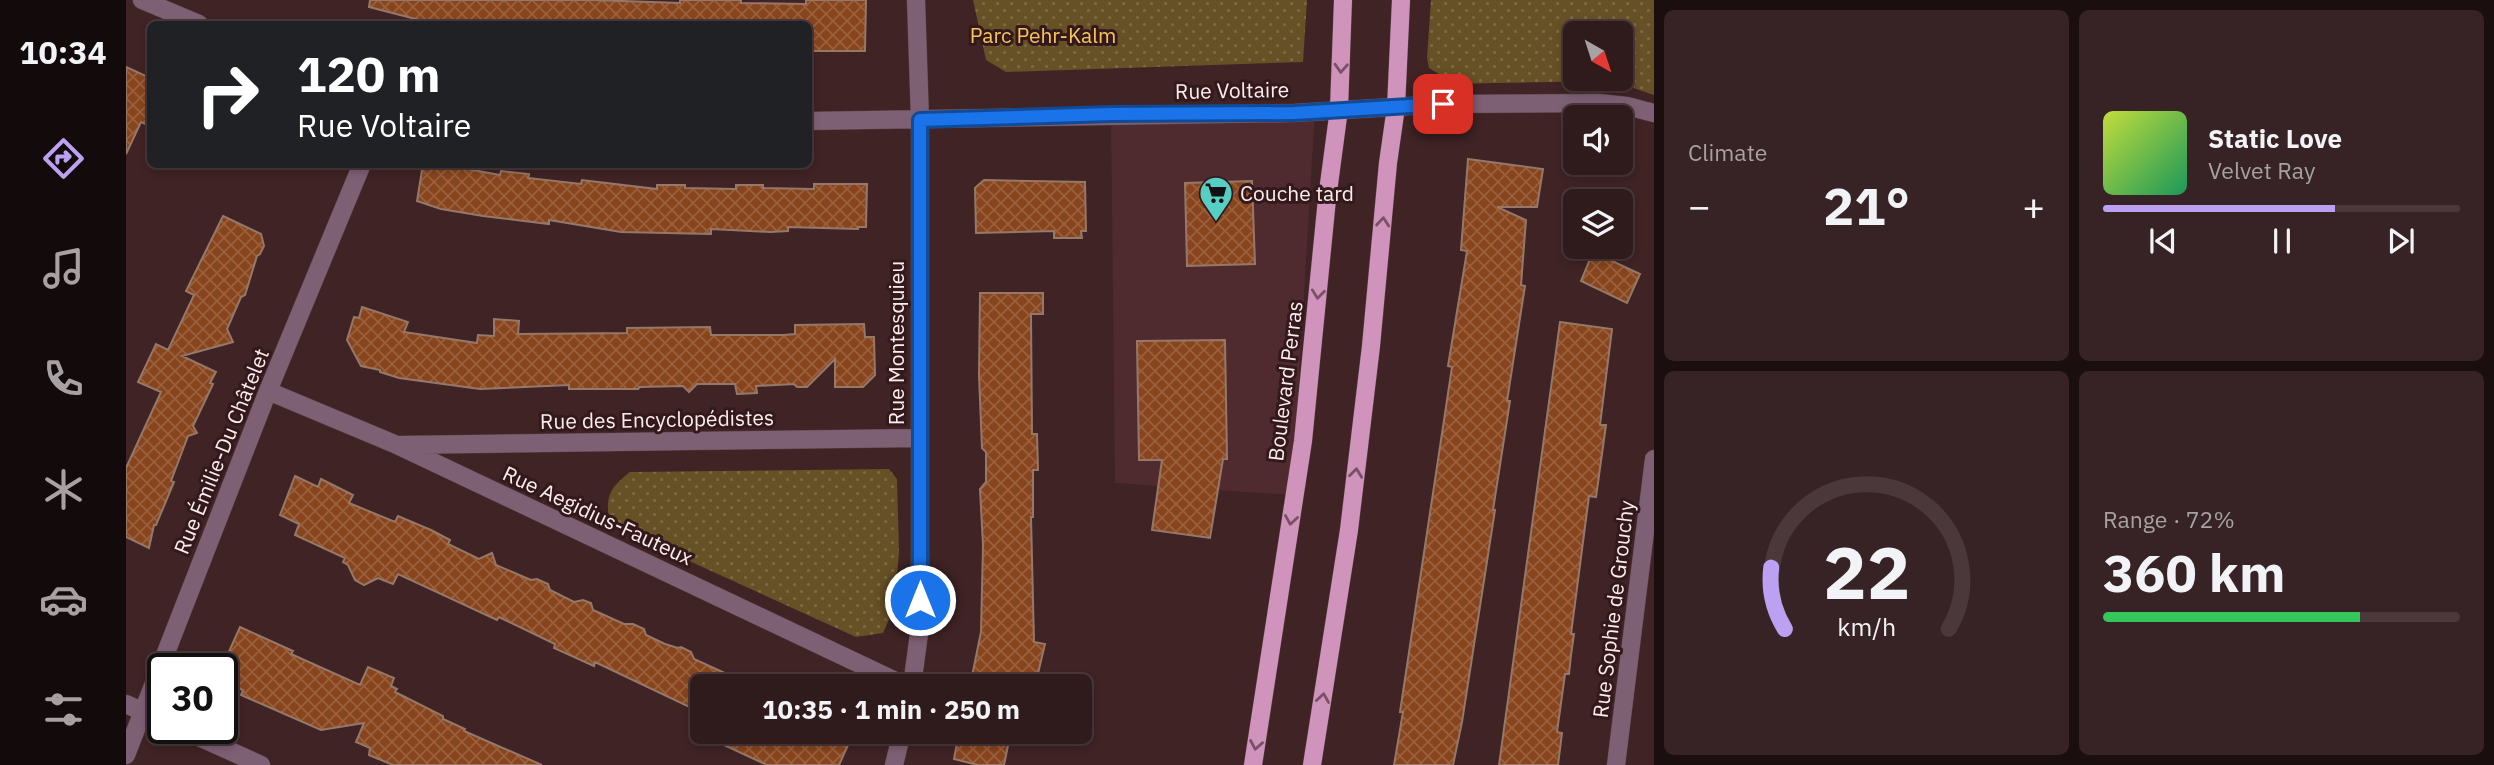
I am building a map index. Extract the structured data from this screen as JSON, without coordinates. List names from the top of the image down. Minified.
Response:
{"streets":{"main road":["Boulevard Perras"],"street":["Rue Voltaire","Rue Montesquieu","Rue des Encyclopédistes","Rue Émilie-Du Châtelet","Rue Aegidius-Fauteux","Rue Sophie de Grouchy"]},"crossings":[["Rue Voltaire","Rue Montesquieu"],["Rue Voltaire","Boulevard Perras"],["Rue Montesquieu","Rue des Encyclopédistes"],["Rue des Encyclopédistes","Rue Aegidius-Fauteux"],["Rue Émilie-Du Châtelet","Rue Aegidius-Fauteux"]],"parks":["Parc Pehr-Kalm"],"places":{"supermarket":["Couche tard"]},"north":"bottom right","page":{"tabs":"10:34","tile":["Climate",["Range · 72%","360 km"]],"turn":["120 m","Rue Voltaire"],"song":["Static Love","Velvet Ray"],"heat":["−","21°","+"],"limit":"30","trip":"10:35 · 1 min · 250 m","gauge":["22","km/h"]}}
